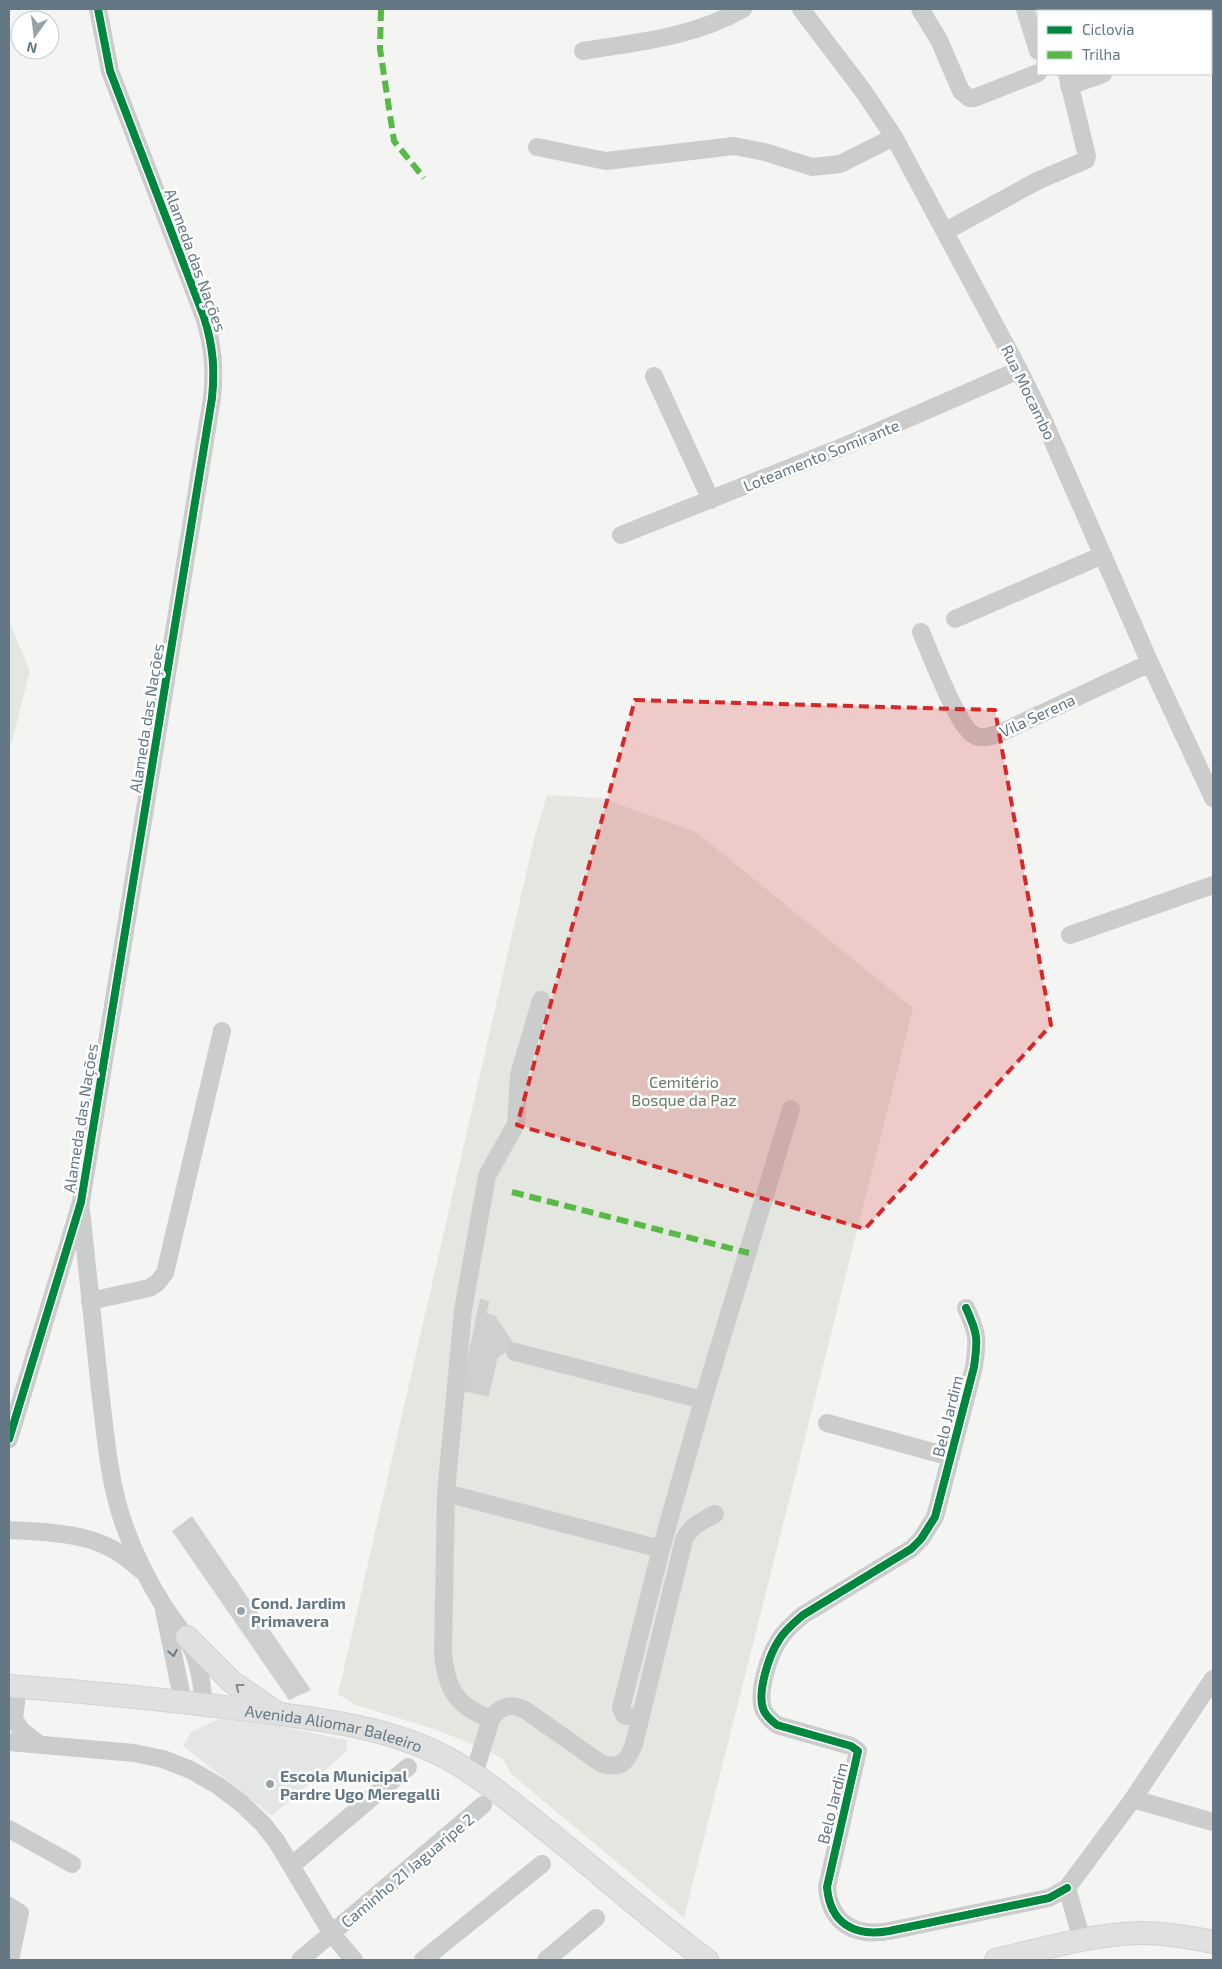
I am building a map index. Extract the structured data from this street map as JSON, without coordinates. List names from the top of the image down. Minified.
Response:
{"streets":{"main road":["Avenida Aliomar Baleeiro"],"street":["Alameda das Nações","Rua Mocambo","Loteamento Somirante","Vila Serena","Belo Jardim","Caminho 21 Jaguaripe 2"]},"crossings":[["Alameda das Nações","Avenida Aliomar Baleeiro"],["Rua Mocambo","Loteamento Somirante"],["Rua Mocambo","Vila Serena"]],"parks":["Cemitério Bosque da Paz"],"places":["Cond. Jardim Primavera","Escola Municipal Pardre Ugo Meregalli"],"legend":["Ciclovia","Trilha"],"north":"bottom"}
